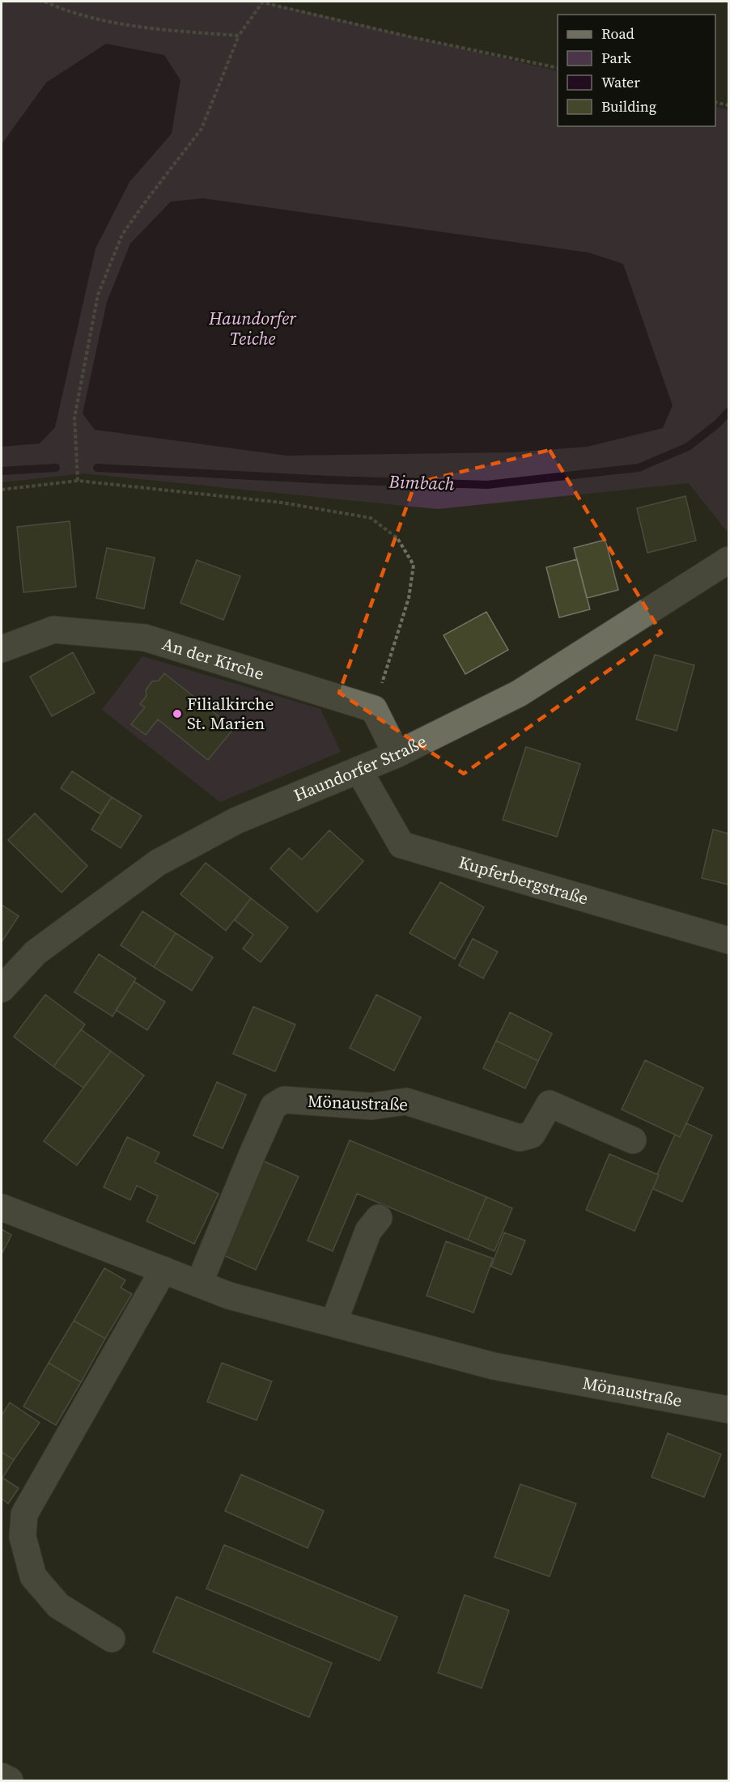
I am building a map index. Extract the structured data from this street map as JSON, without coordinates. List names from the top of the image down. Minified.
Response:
{"streets":{"street":["An der Kirche","Haundorfer Straße","Kupferbergstraße","Mönaustraße"]},"crossings":[["Haundorfer Straße","Kupferbergstraße"]],"water":["Haundorfer Teiche","Bimbach"],"places":["Filialkirche St. Marien"],"legend":["Road","Park","Water","Building"]}
